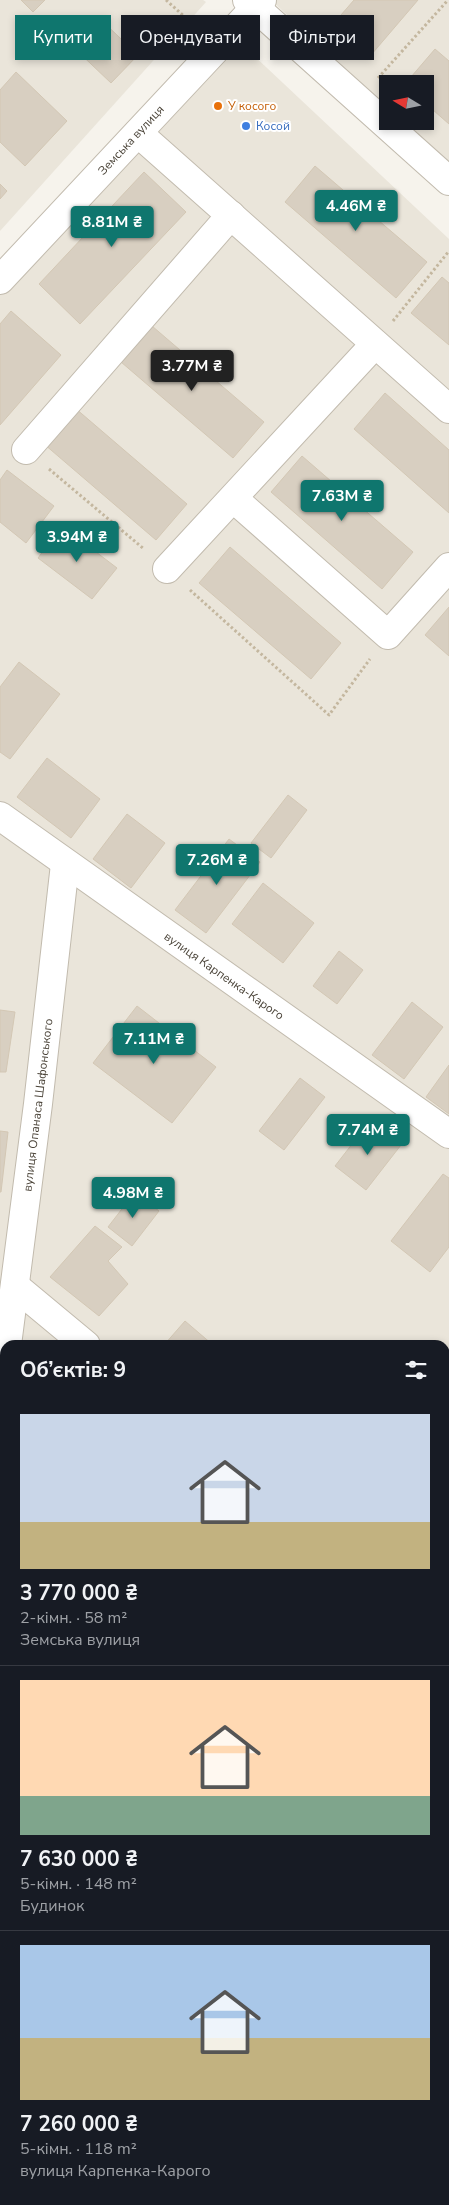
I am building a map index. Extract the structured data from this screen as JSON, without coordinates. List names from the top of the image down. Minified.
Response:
{"streets":{"street":["Земська вулиця","вулиця Карпенка-Карого","вулиця Опанаса Шафонського"]},"crossings":[["вулиця Карпенка-Карого","вулиця Опанаса Шафонського"]],"places":["У косого","Косой"],"north":"left","page":{"chip":["Купити","Орендувати","Фільтри"],"price":["4.46M ₴","8.81M ₴","3.77M ₴","7.63M ₴","3.94M ₴","7.26M ₴","7.11M ₴","7.74M ₴","4.98M ₴"],"heading":"Об’єктів: 9","list":[{"name":"3 770 000 ₴","note":"2-кімн. · 58 m² · Земська вулиця"},{"name":"7 630 000 ₴","note":"5-кімн. · 148 m² · Будинок"},{"name":"7 260 000 ₴","note":"5-кімн. · 118 m² · вулиця Карпенка-Карого"}]}}
